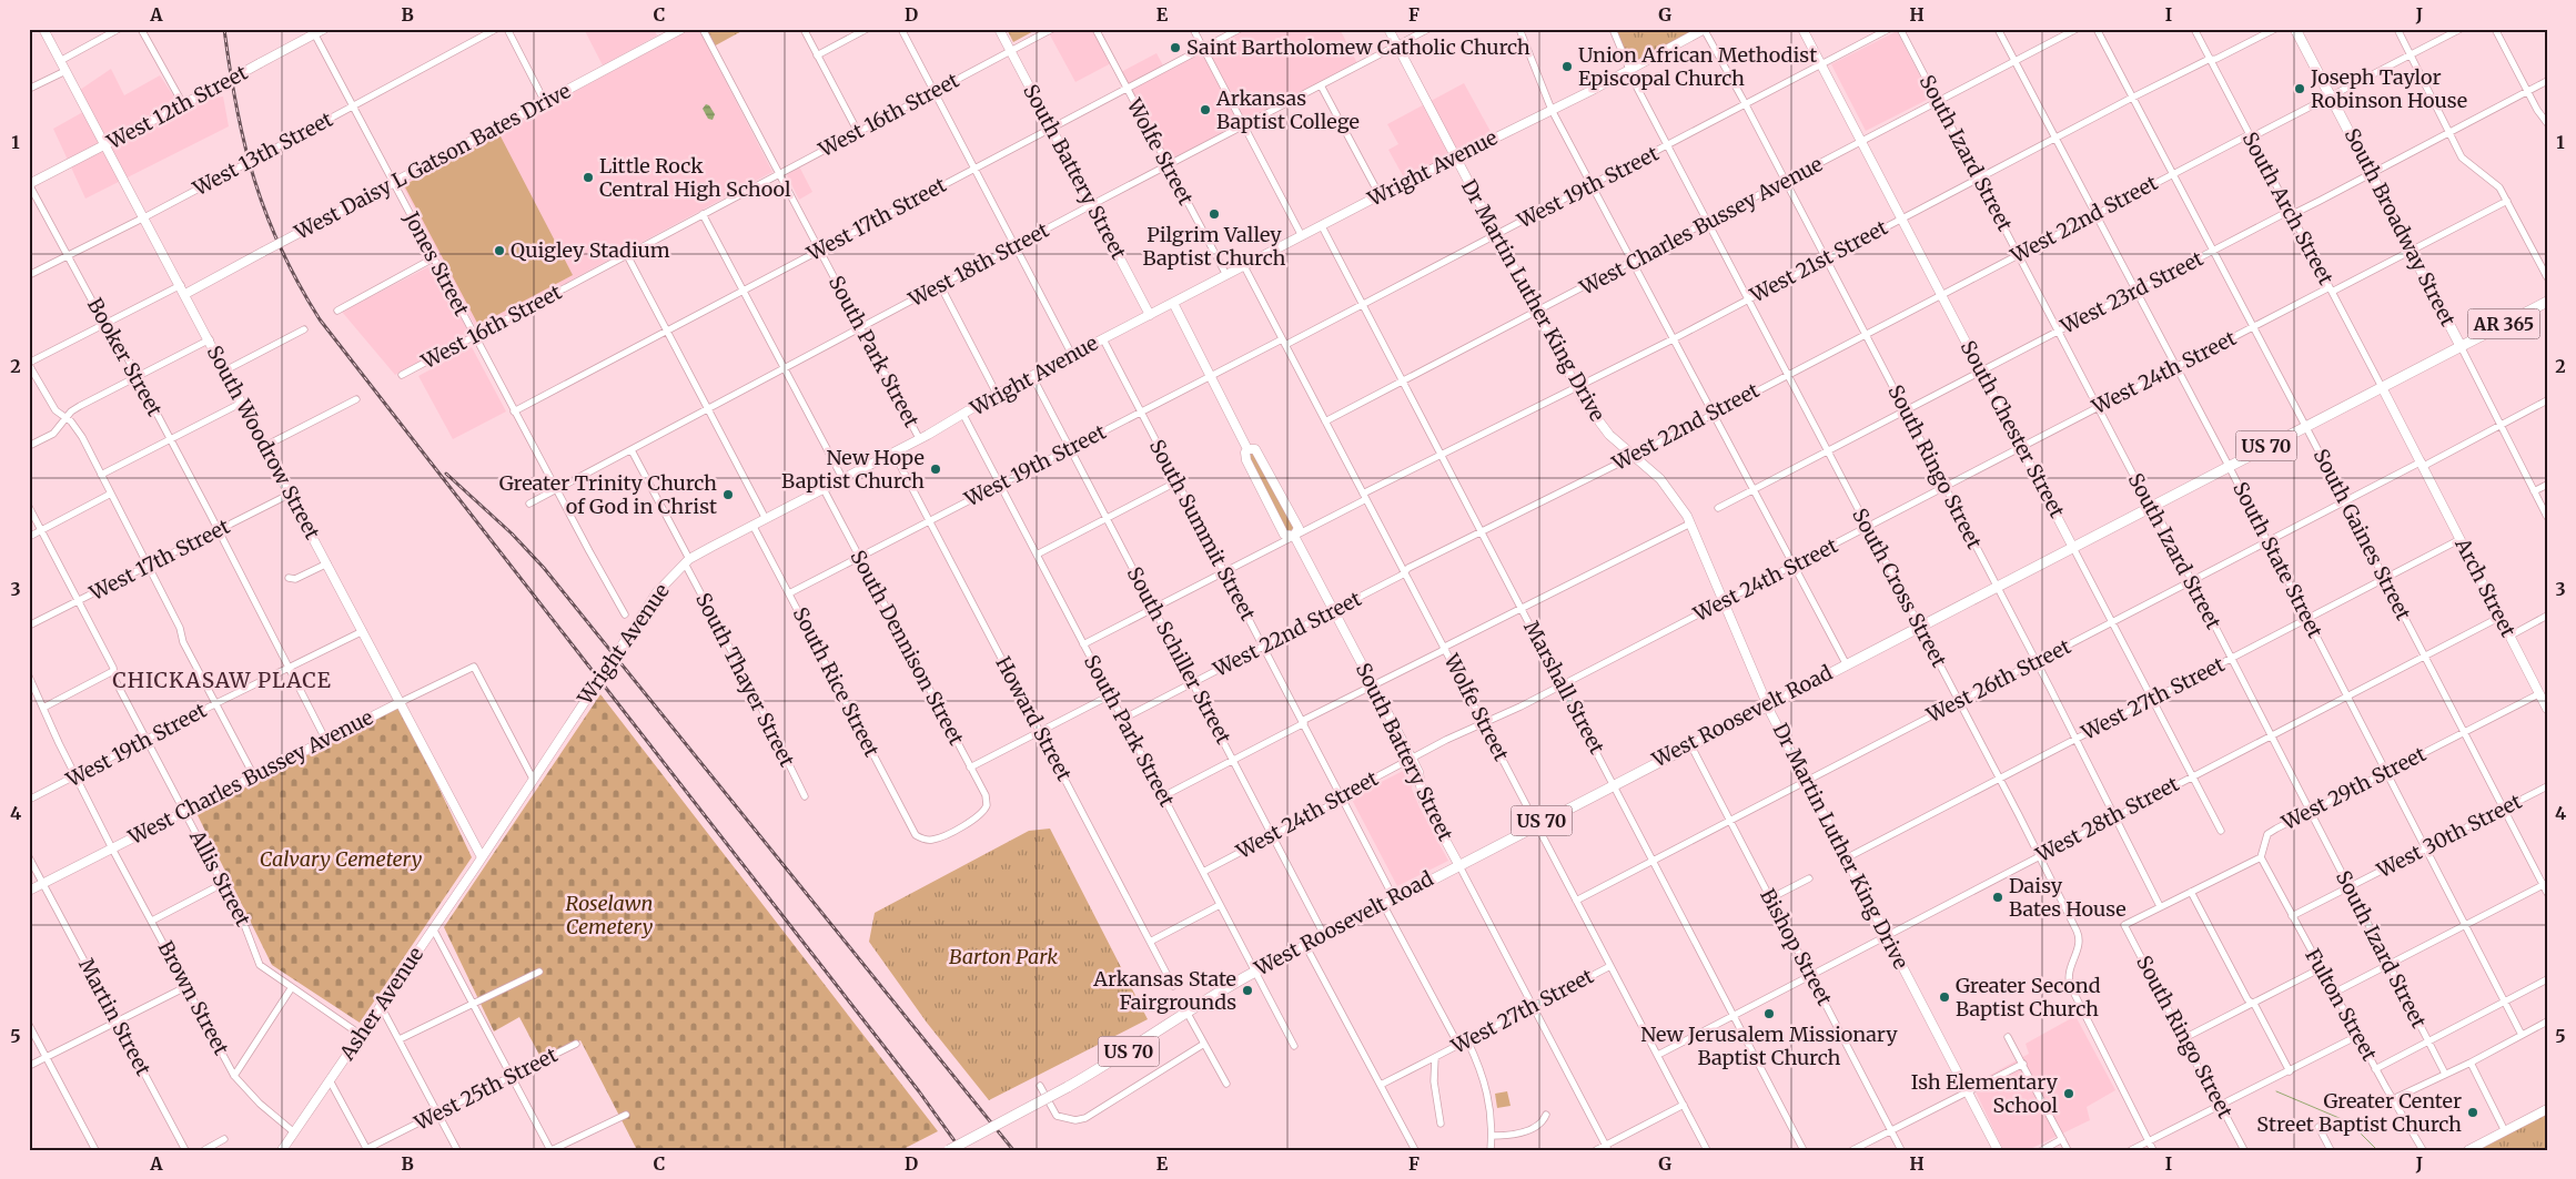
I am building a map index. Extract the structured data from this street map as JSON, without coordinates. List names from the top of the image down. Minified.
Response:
{"streets":{"main road":["West 12th Street","West Daisy L Gatson Bates Drive","Wright Avenue","South Battery Street","West Charles Bussey Avenue","South Broadway Street","Dr Martin Luther King Drive","AR 365","South Chester Street","South Woodrow Street","US 70","Arch Street","West Roosevelt Road","Asher Avenue"],"street":["West 16th Street","Wolfe Street","South Izard Street","West 13th Street","West 19th Street","South Arch Street","West 17th Street","West 22nd Street","West 21st Street","Jones Street","West 18th Street","West 23rd Street","South Park Street","Booker Street","West 24th Street","South Ringo Street","South Summit Street","South Gaines Street","South State Street","South Cross Street","South Dennison Street","South Schiller Street","South Thayer Street","West 26th Street","South Rice Street","Marshall Street","West 27th Street","Howard Street","West 29th Street","West 28th Street","West 30th Street","Allis Street","Bishop Street","Brown Street","Fulton Street","Martin Street","West 25th Street"]},"crossings":[["West 12th Street","Jones Street"],["West 12th Street","Booker Street"],["West 12th Street","South Woodrow Street"],["West 16th Street","South Battery Street"],["West 16th Street","Jones Street"],["West 16th Street","South Park Street"],["Wolfe Street","Wright Avenue"],["Wolfe Street","West 19th Street"],["Wolfe Street","West 17th Street"],["Wolfe Street","West 22nd Street"],["Wolfe Street","West Charles Bussey Avenue"],["Wolfe Street","West 21st Street"],["Wolfe Street","West 18th Street"],["Wolfe Street","West 24th Street"],["Wolfe Street","West 26th Street"],["Wolfe Street","West 27th Street"],["Wolfe Street","West Roosevelt Road"],["Wolfe Street","West 28th Street"],["South Izard Street","West 22nd Street"],["South Izard Street","West Charles Bussey Avenue"],["South Izard Street","West 21st Street"],["South Izard Street","West 23rd Street"],["South Izard Street","West 24th Street"],["South Izard Street","West 26th Street"],["South Izard Street","West 27th Street"],["South Izard Street","West Roosevelt Road"],["South Izard Street","West 29th Street"],["South Izard Street","West 28th Street"],["South Izard Street","West 30th Street"],["West 13th Street","Jones Street"],["West 13th Street","Booker Street"],["West 13th Street","South Woodrow Street"],["West Daisy L Gatson Bates Drive","Jones Street"],["West Daisy L Gatson Bates Drive","South Woodrow Street"],["Wright Avenue","South Battery Street"],["Wright Avenue","West Charles Bussey Avenue"],["Wright Avenue","Dr Martin Luther King Drive"],["Wright Avenue","South Park Street"],["Wright Avenue","South Woodrow Street"],["Wright Avenue","South Ringo Street"],["Wright Avenue","South Summit Street"],["Wright Avenue","South Cross Street"],["Wright Avenue","South Dennison Street"],["Wright Avenue","South Schiller Street"],["Wright Avenue","South Thayer Street"],["Wright Avenue","South Rice Street"],["Wright Avenue","Marshall Street"],["Wright Avenue","Howard Street"],["Wright Avenue","Asher Avenue"],["South Battery Street","West 19th Street"],["South Battery Street","West 17th Street"],["South Battery Street","West 22nd Street"],["South Battery Street","West 21st Street"],["South Battery Street","West 18th Street"],["South Battery Street","West 24th Street"],["South Battery Street","West 27th Street"],["South Battery Street","West Roosevelt Road"],["West 19th Street","Dr Martin Luther King Drive"],["West 19th Street","South Park Street"],["West 19th Street","Booker Street"],["West 19th Street","South Chester Street"],["West 19th Street","South Woodrow Street"],["West 19th Street","South Ringo Street"],["West 19th Street","South Summit Street"],["West 19th Street","South Cross Street"],["West 19th Street","South Dennison Street"],["West 19th Street","South Schiller Street"],["West 19th Street","South Rice Street"],["West 19th Street","Marshall Street"],["West 19th Street","Howard Street"],["West 19th Street","Allis Street"],["West 19th Street","Brown Street"],["South Arch Street","West 22nd Street"],["South Arch Street","West 21st Street"],["South Arch Street","West 23rd Street"],["South Arch Street","West 24th Street"],["South Arch Street","Arch Street"],["South Arch Street","West Roosevelt Road"],["West 17th Street","Jones Street"],["West 17th Street","South Park Street"],["West 17th Street","Booker Street"],["West 17th Street","South Woodrow Street"],["West 17th Street","Allis Street"],["West 22nd Street","South Broadway Street"],["West 22nd Street","Dr Martin Luther King Drive"],["West 22nd Street","South Park Street"],["West 22nd Street","South Chester Street"],["West 22nd Street","South Ringo Street"],["West 22nd Street","South Summit Street"],["West 22nd Street","South Gaines Street"],["West 22nd Street","South State Street"],["West 22nd Street","South Cross Street"],["West 22nd Street","South Schiller Street"],["West 22nd Street","Marshall Street"],["West Charles Bussey Avenue","Dr Martin Luther King Drive"],["West Charles Bussey Avenue","Booker Street"],["West Charles Bussey Avenue","South Chester Street"],["West Charles Bussey Avenue","South Woodrow Street"],["West Charles Bussey Avenue","South Ringo Street"],["West Charles Bussey Avenue","South State Street"],["West Charles Bussey Avenue","South Cross Street"],["West Charles Bussey Avenue","Marshall Street"],["West Charles Bussey Avenue","Allis Street"],["West Charles Bussey Avenue","Brown Street"],["West Charles Bussey Avenue","Martin Street"],["South Broadway Street","West 23rd Street"],["South Broadway Street","West 24th Street"],["South Broadway Street","West 26th Street"],["South Broadway Street","West Roosevelt Road"],["West 21st Street","Dr Martin Luther King Drive"],["West 21st Street","South Park Street"],["West 21st Street","South Chester Street"],["West 21st Street","South Ringo Street"],["West 21st Street","South Summit Street"],["West 21st Street","South Gaines Street"],["West 21st Street","South State Street"],["West 21st Street","South Cross Street"],["West 21st Street","South Schiller Street"],["West 21st Street","Marshall Street"],["Jones Street","West 18th Street"],["West 18th Street","Dr Martin Luther King Drive"],["West 18th Street","South Park Street"],["West 18th Street","South Thayer Street"],["West 23rd Street","South Chester Street"],["West 23rd Street","South Ringo Street"],["West 23rd Street","South Gaines Street"],["West 23rd Street","South State Street"],["West 23rd Street","South Cross Street"],["Dr Martin Luther King Drive","West 24th Street"],["Dr Martin Luther King Drive","West 26th Street"],["Dr Martin Luther King Drive","West 27th Street"],["Dr Martin Luther King Drive","West Roosevelt Road"],["Dr Martin Luther King Drive","West 28th Street"],["South Park Street","West 24th Street"],["South Park Street","West Roosevelt Road"],["West 24th Street","South Chester Street"],["West 24th Street","South Ringo Street"],["West 24th Street","South Summit Street"],["West 24th Street","South Gaines Street"],["West 24th Street","South State Street"],["West 24th Street","South Cross Street"],["West 24th Street","South Schiller Street"],["West 24th Street","Marshall Street"],["South Chester Street","West 26th Street"],["South Chester Street","West 27th Street"],["South Chester Street","West Roosevelt Road"],["South Chester Street","West 28th Street"],["South Woodrow Street","Asher Avenue"],["South Ringo Street","West 26th Street"],["South Ringo Street","West 27th Street"],["South Ringo Street","West Roosevelt Road"],["South Ringo Street","West 28th Street"],["South Summit Street","West Roosevelt Road"],["South Gaines Street","West 26th Street"],["South Gaines Street","West 27th Street"],["South Gaines Street","West Roosevelt Road"],["South Gaines Street","West 29th Street"],["South Gaines Street","West 28th Street"],["South Gaines Street","West 30th Street"],["South State Street","West 26th Street"],["South State Street","West 27th Street"],["South State Street","West Roosevelt Road"],["South State Street","West 29th Street"],["South State Street","West 28th Street"],["South State Street","West 30th Street"],["South Cross Street","West 26th Street"],["South Cross Street","West 27th Street"],["South Cross Street","West Roosevelt Road"],["South Cross Street","West 28th Street"],["Arch Street","West 26th Street"],["Arch Street","West 27th Street"],["Arch Street","West Roosevelt Road"],["Arch Street","West 29th Street"],["Arch Street","West 28th Street"],["South Dennison Street","South Rice Street"],["South Schiller Street","West Roosevelt Road"],["West 26th Street","Marshall Street"],["West 26th Street","Bishop Street"],["Marshall Street","West Roosevelt Road"],["Marshall Street","West 28th Street"],["West Roosevelt Road","Bishop Street"],["West 29th Street","Fulton Street"],["West 28th Street","Bishop Street"],["West 30th Street","Fulton Street"],["Allis Street","Asher Avenue"],["Brown Street","Asher Avenue"]],"districts":["CHICKASAW PLACE"],"parks":["Calvary Cemetery","Roselawn Cemetery","Barton Park"],"places":["Saint Bartholomew Catholic Church","Union African Methodist Episcopal Church","Joseph Taylor Robinson House","Arkansas Baptist College","Little Rock Central High School","Pilgrim Valley Baptist Church","Quigley Stadium","New Hope Baptist Church","Greater Trinity Church of God in Christ","Daisy Bates House","Arkansas State Fairgrounds","Greater Second Baptist Church","New Jerusalem Missionary Baptist Church","Ish Elementary School","Greater Center Street Baptist Church"],"grid":{"columns":["A","B","C","D","E","F","G","H","I","J"],"rows":["1","2","3","4","5"]}}
